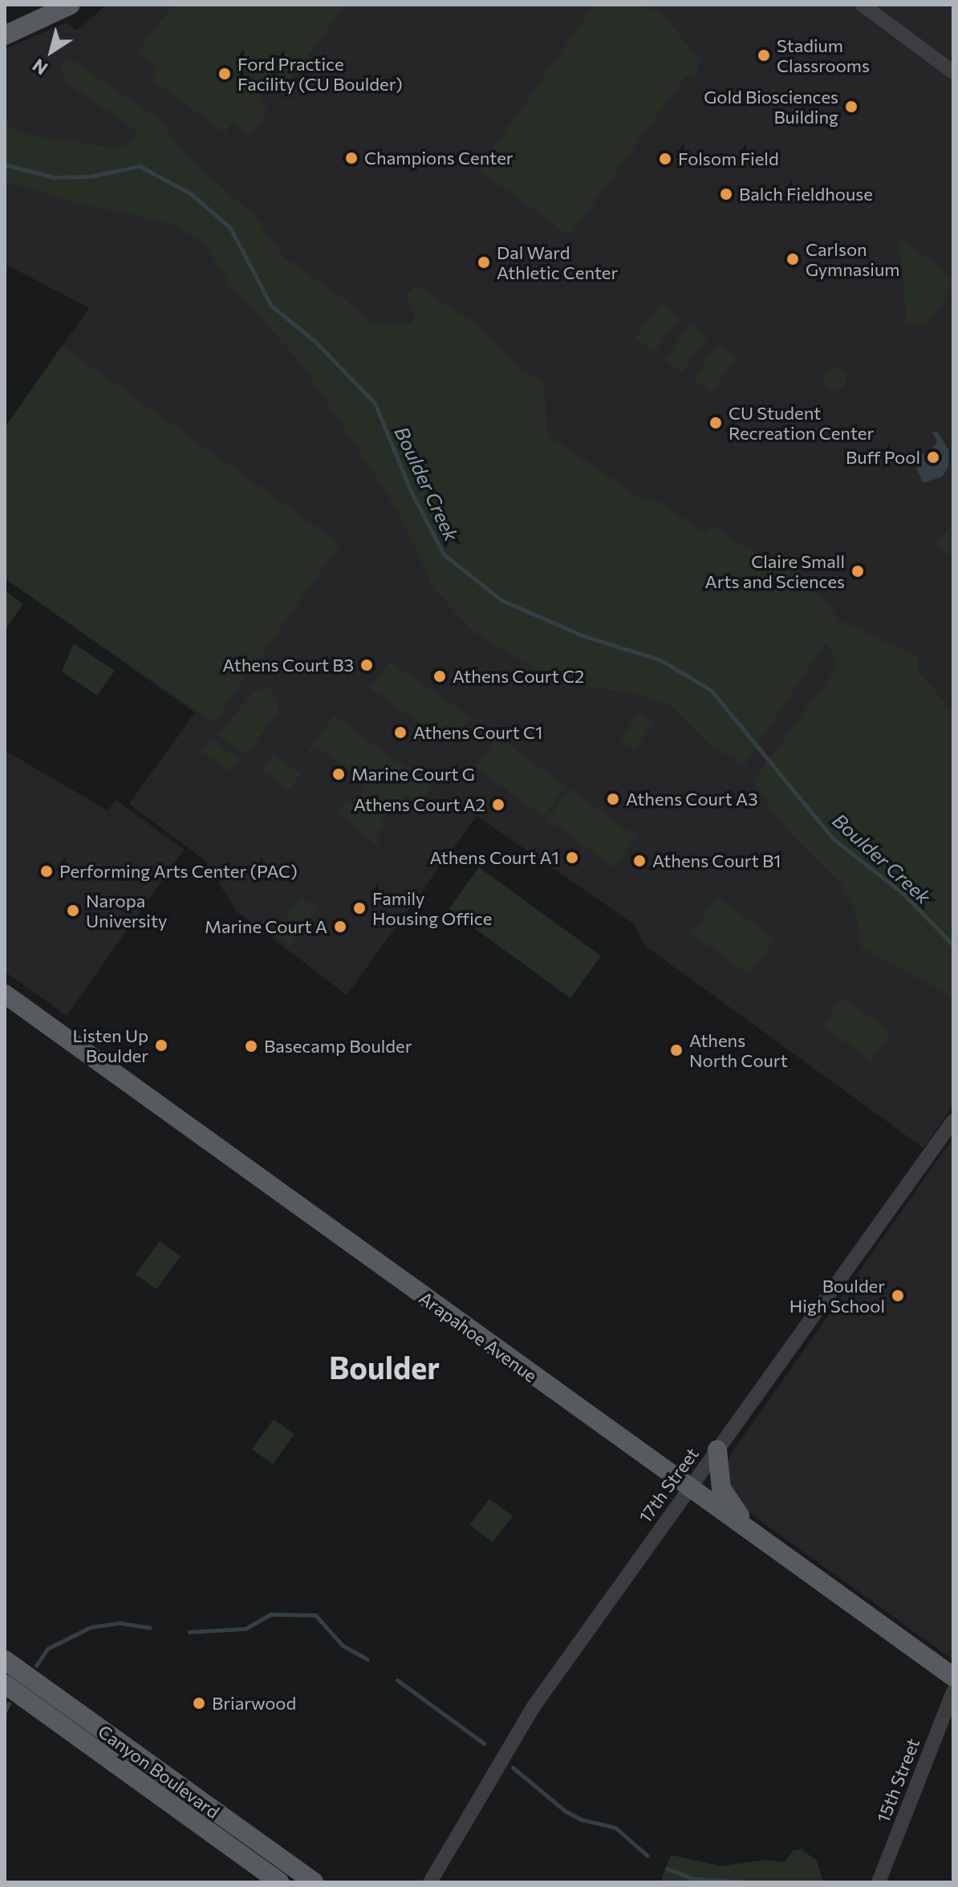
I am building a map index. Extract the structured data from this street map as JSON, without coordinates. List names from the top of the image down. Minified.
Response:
{"streets":{"main road":["Arapahoe Avenue","Canyon Boulevard"],"street":["17th Street","15th Street"]},"crossings":[["Arapahoe Avenue","17th Street"]],"districts":["Boulder"],"water":["Boulder Creek"],"places":["Stadium Classrooms","Ford Practice Facility (CU Boulder)","Gold Biosciences Building","Champions Center","Folsom Field","Balch Fieldhouse","Carlson Gymnasium","Dal Ward Athletic Center","CU Student Recreation Center","Buff Pool","Claire Small Arts and Sciences","Athens Court B3","Athens Court C2","Athens Court C1","Marine Court G","Athens Court A3","Athens Court A2","Athens Court A1","Athens Court B1","Performing Arts Center (PAC)","Family Housing Office","Naropa University","Marine Court A","Listen Up Boulder","Basecamp Boulder","Athens North Court","Boulder High School","Briarwood"],"north":"bottom left"}
